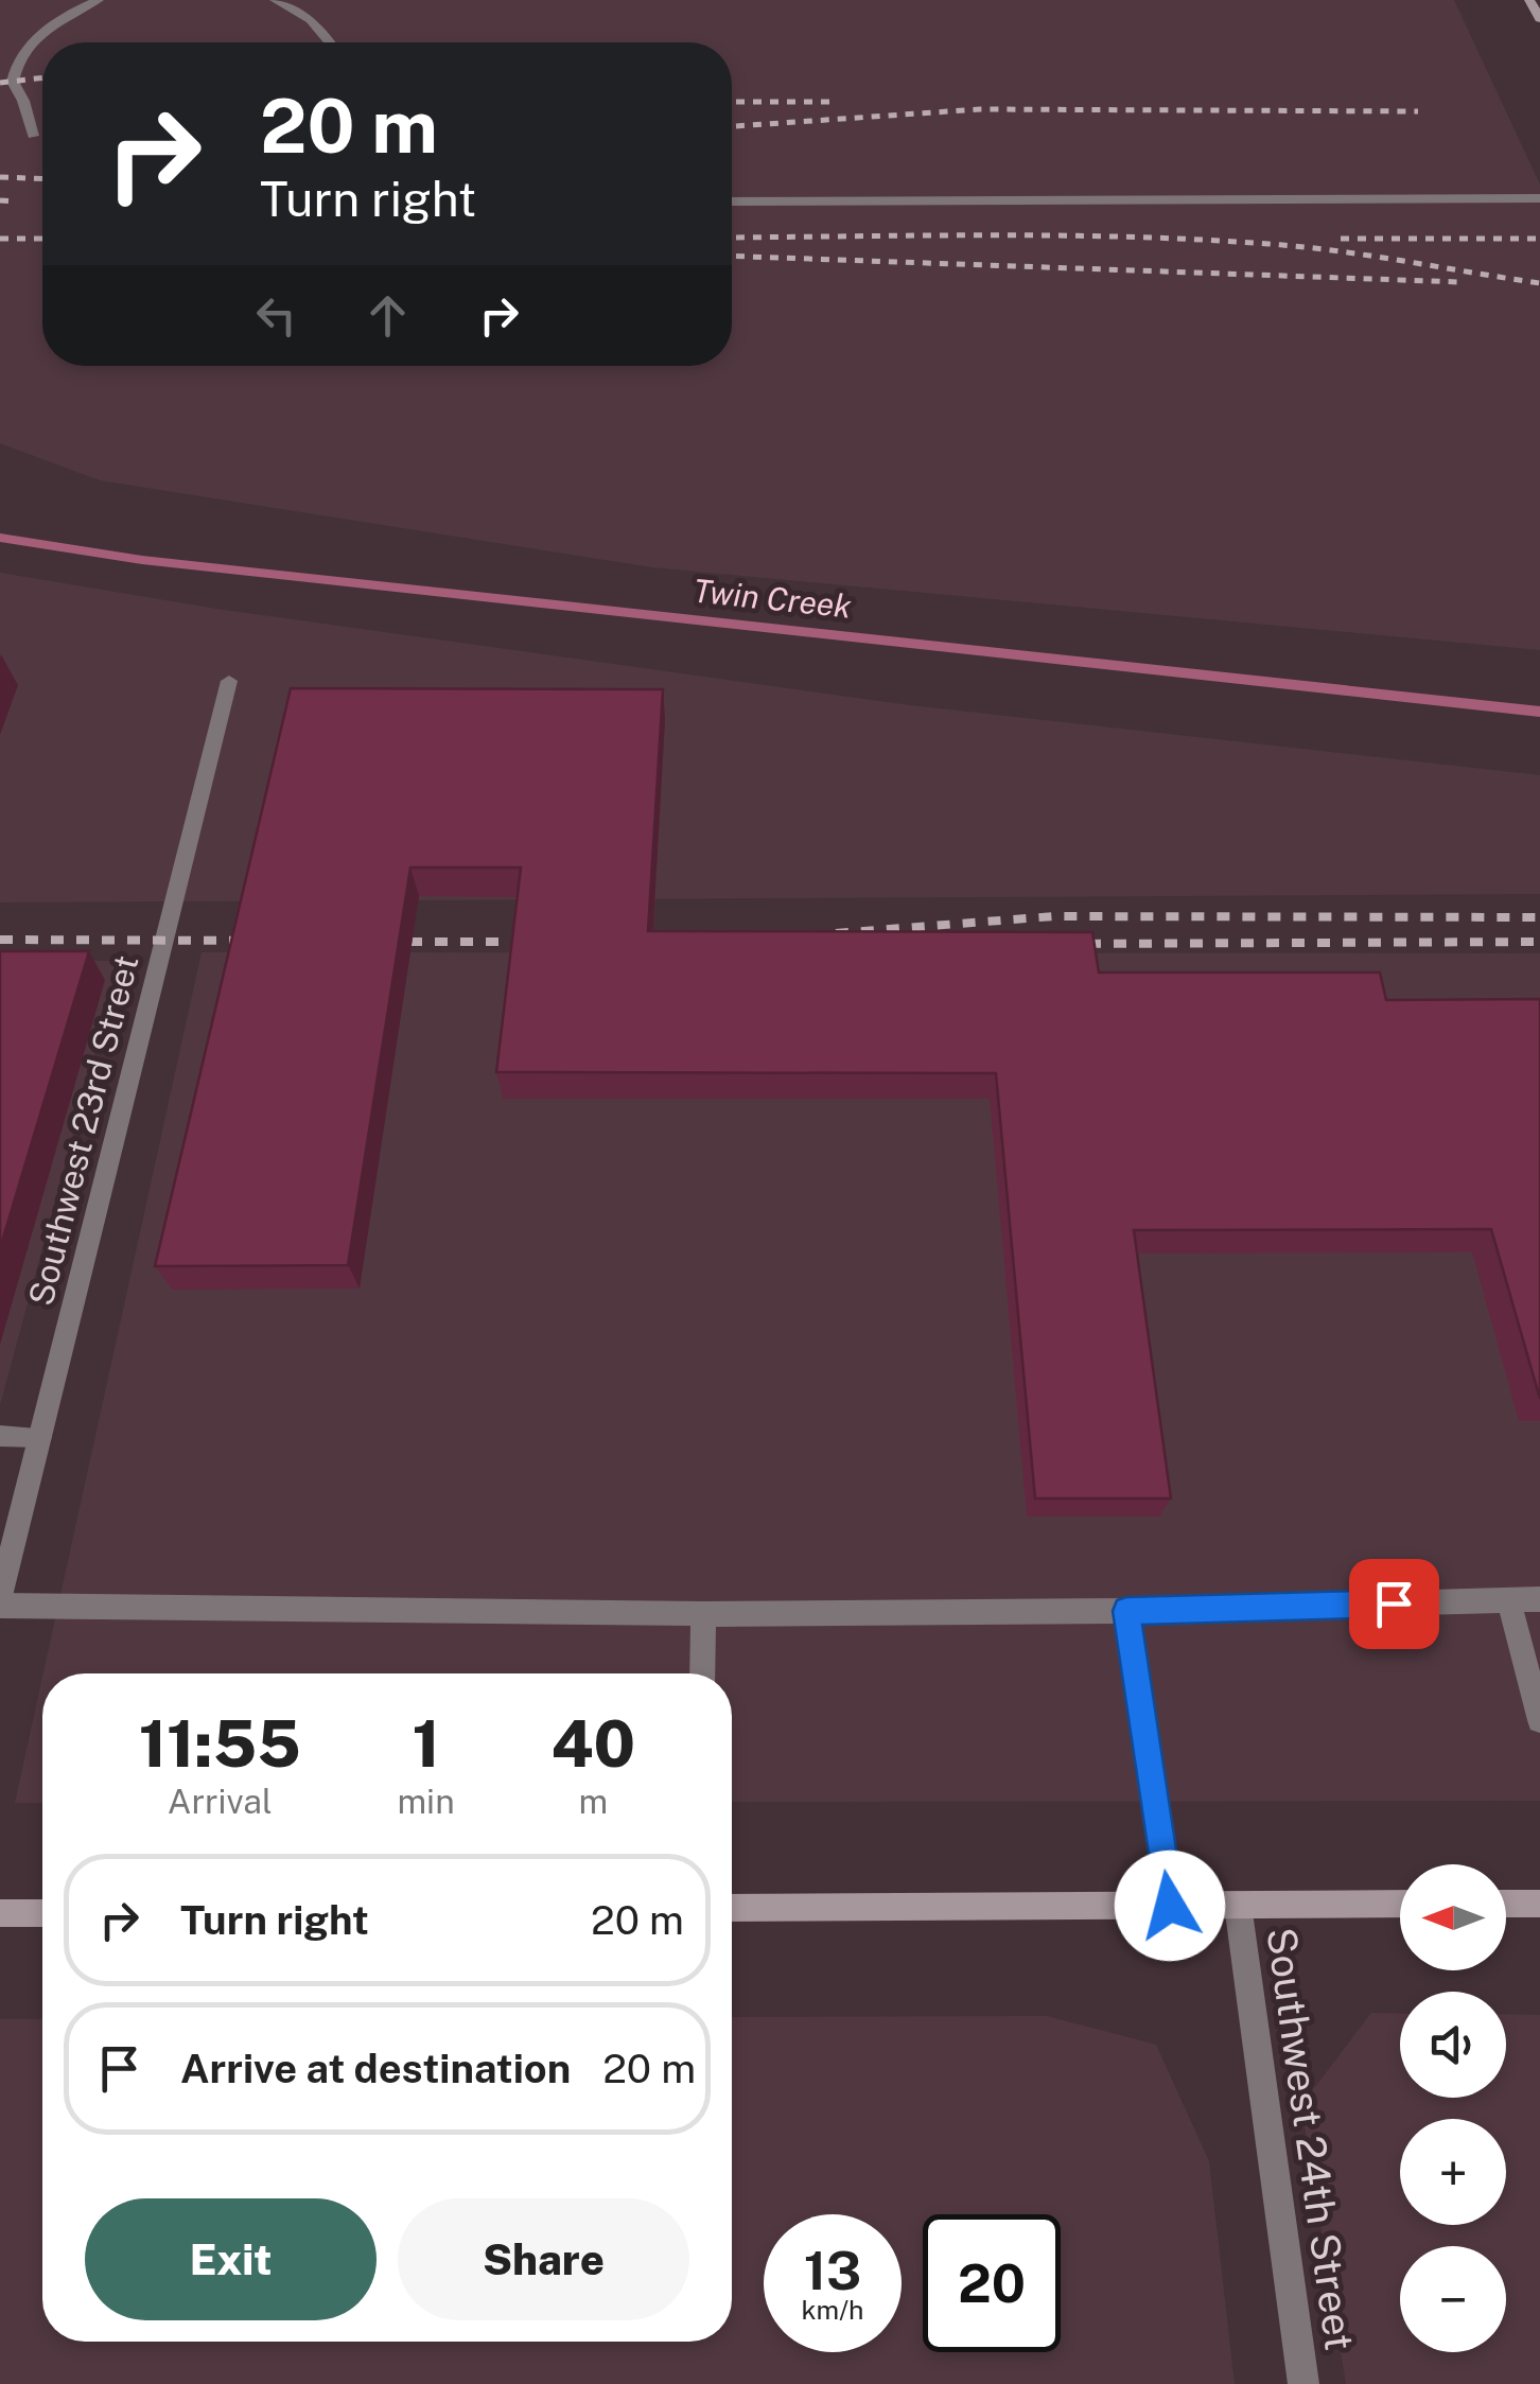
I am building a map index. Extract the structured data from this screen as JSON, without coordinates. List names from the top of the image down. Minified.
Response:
{"streets":{"street":["Southwest 23rd Street","Southwest 24th Street"]},"water":["Twin Creek"],"north":"left","page":{"turn":["20 m","Turn right"],"eta":["11:55","Arrival","1","min","40","m"],"list":[{"name":"Turn right","value":"20 m"},{"name":"Arrive at destination","value":"20 m"}],"map_buttons":["+","−"],"buttons":["Exit","Share"],"speed":"13 km/h","limit":"20"}}
